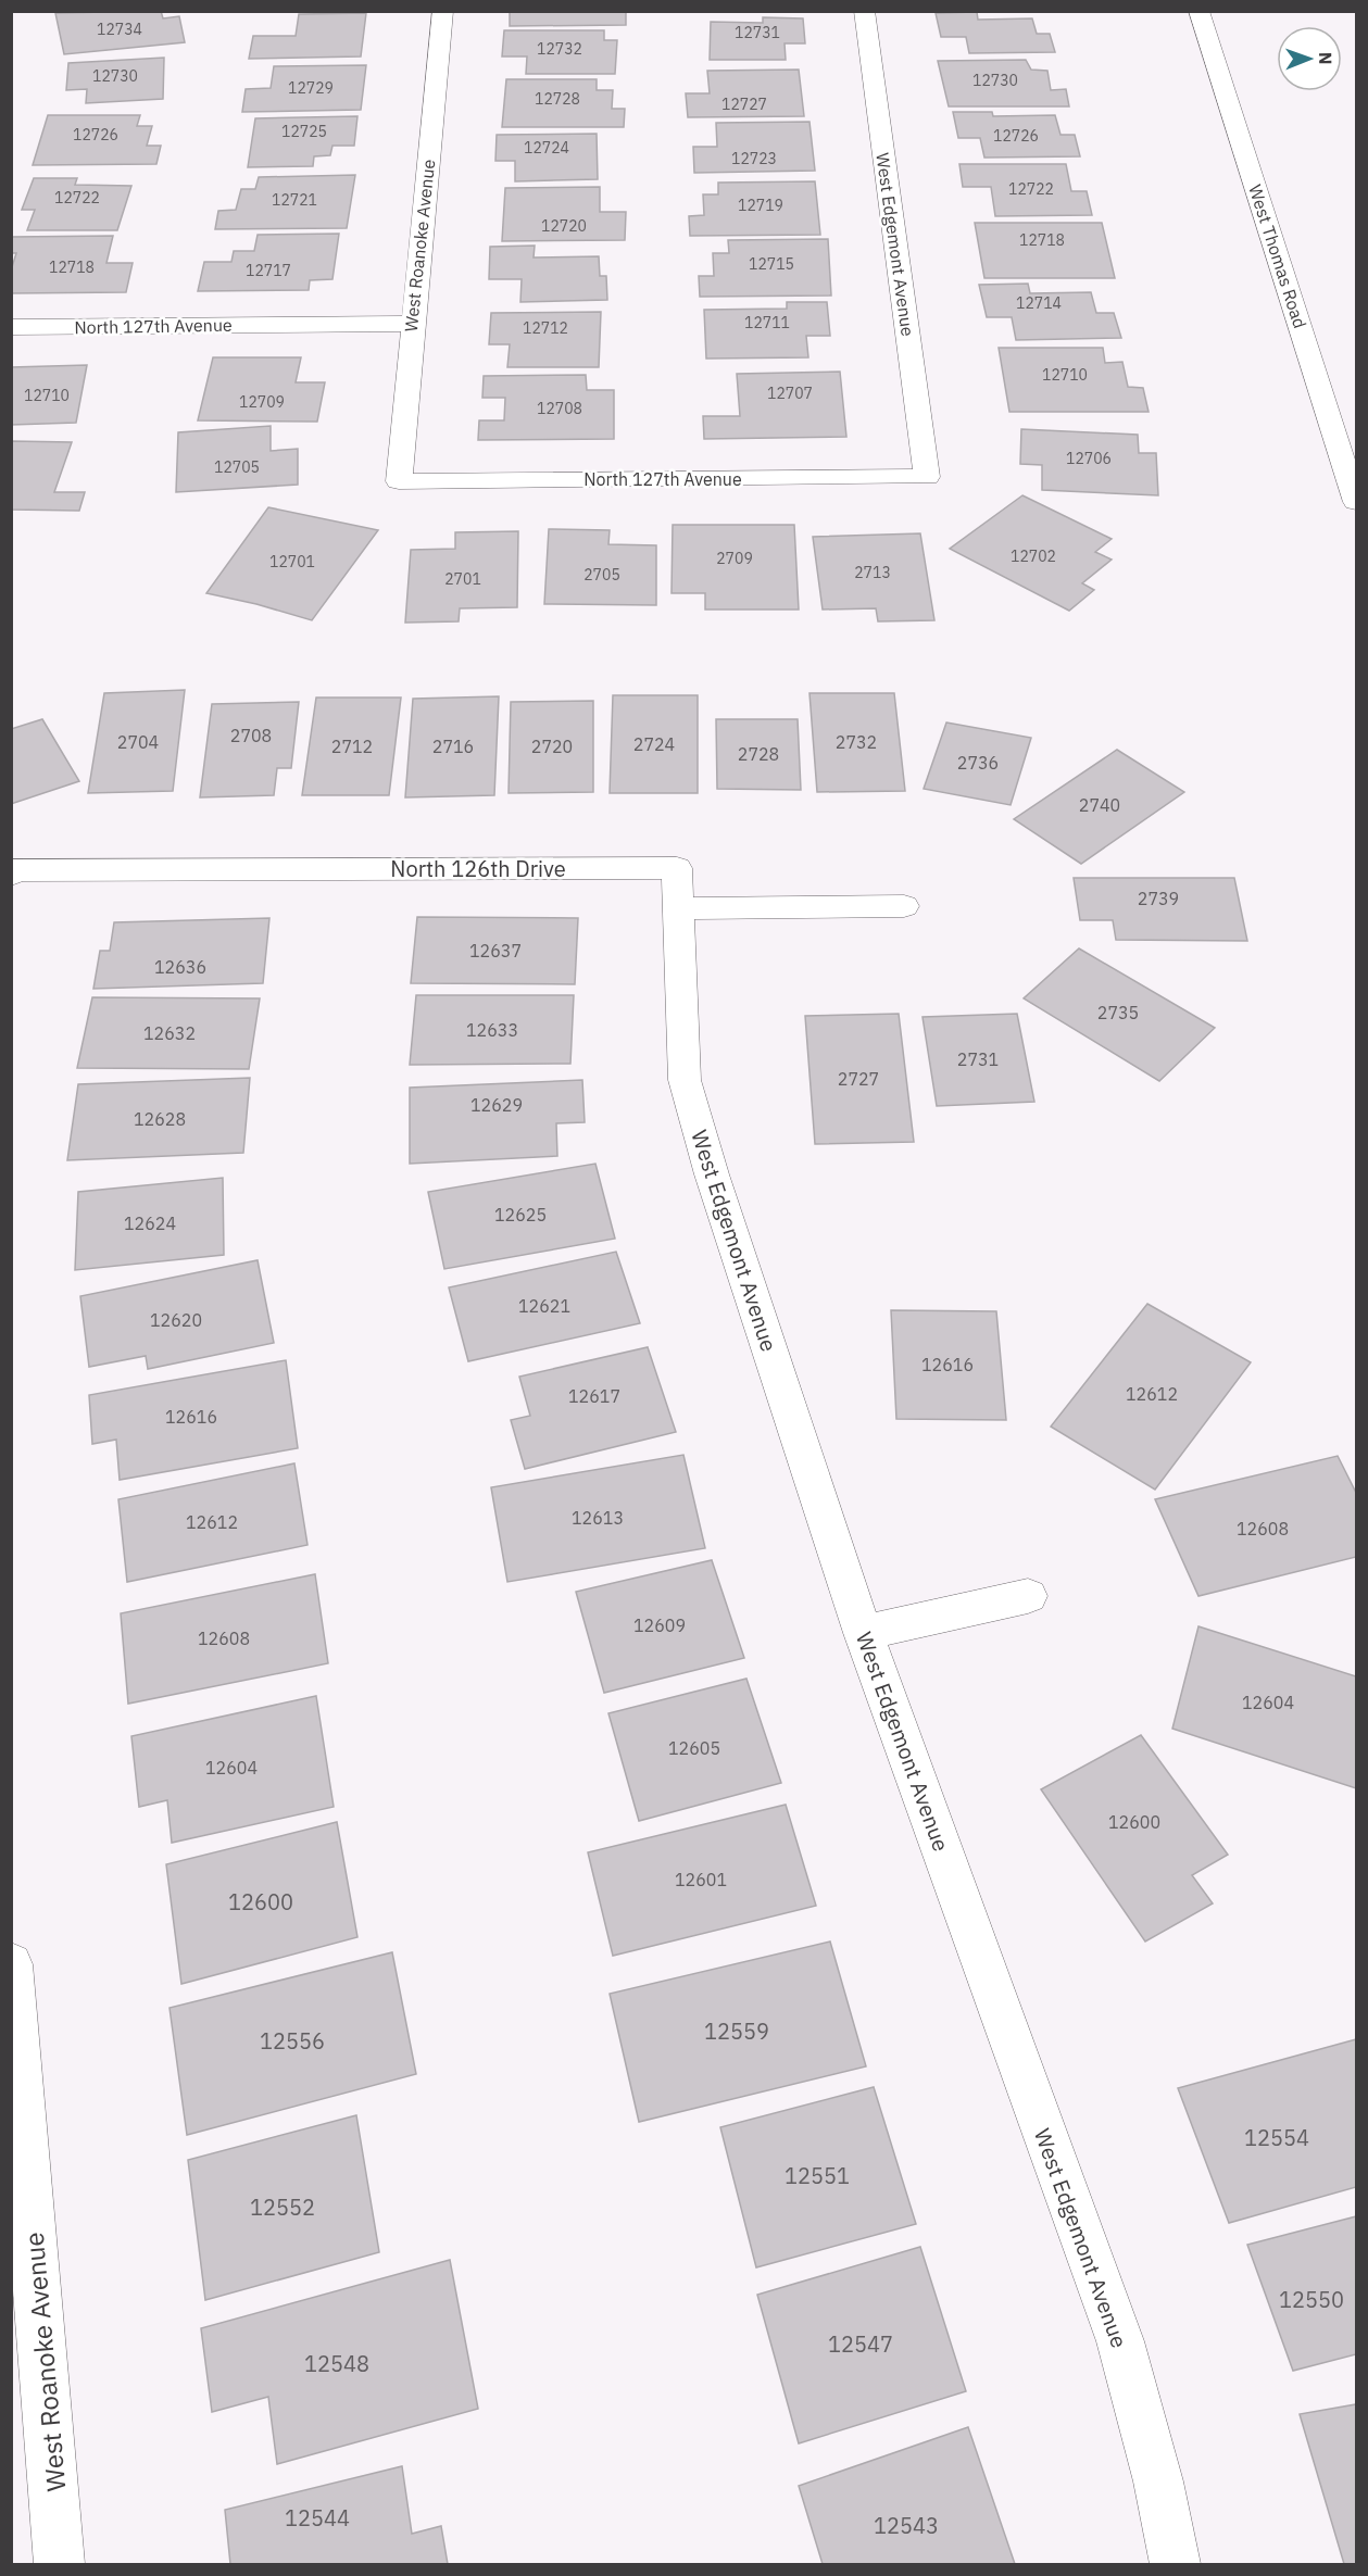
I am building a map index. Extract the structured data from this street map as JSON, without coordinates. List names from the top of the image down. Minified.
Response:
{"streets":{"street":["West Edgemont Avenue","West Roanoke Avenue","West Thomas Road","North 127th Avenue","North 126th Drive"]},"crossings":[["West Edgemont Avenue","North 127th Avenue"],["West Edgemont Avenue","North 126th Drive"],["West Roanoke Avenue","North 127th Avenue"]],"house_numbers":["12734","12731","12732","12730","12730","12729","12728","12727","12725","12726","12726","12724","12723","12722","12722","12721","12719","12720","12718","12715","12718","12717","12714","12711","12712","12710","12707","12710","12709","12708","12706","12705","12702","2709","12701","2713","2705","2701","2708","2704","2732","2724","2712","2716","2720","2728","2736","2740","2739","12637","12636","2735","12633","12632","2731","2727","12629","12628","12625","12624","12621","12620","12616","12612","12617","12616","12613","12612","12608","12609","12608","12604","12605","12604","12600","12601","12600","12559","12556","12554","12551","12552","12550","12547","12548","12544","12543"],"north":"right"}
